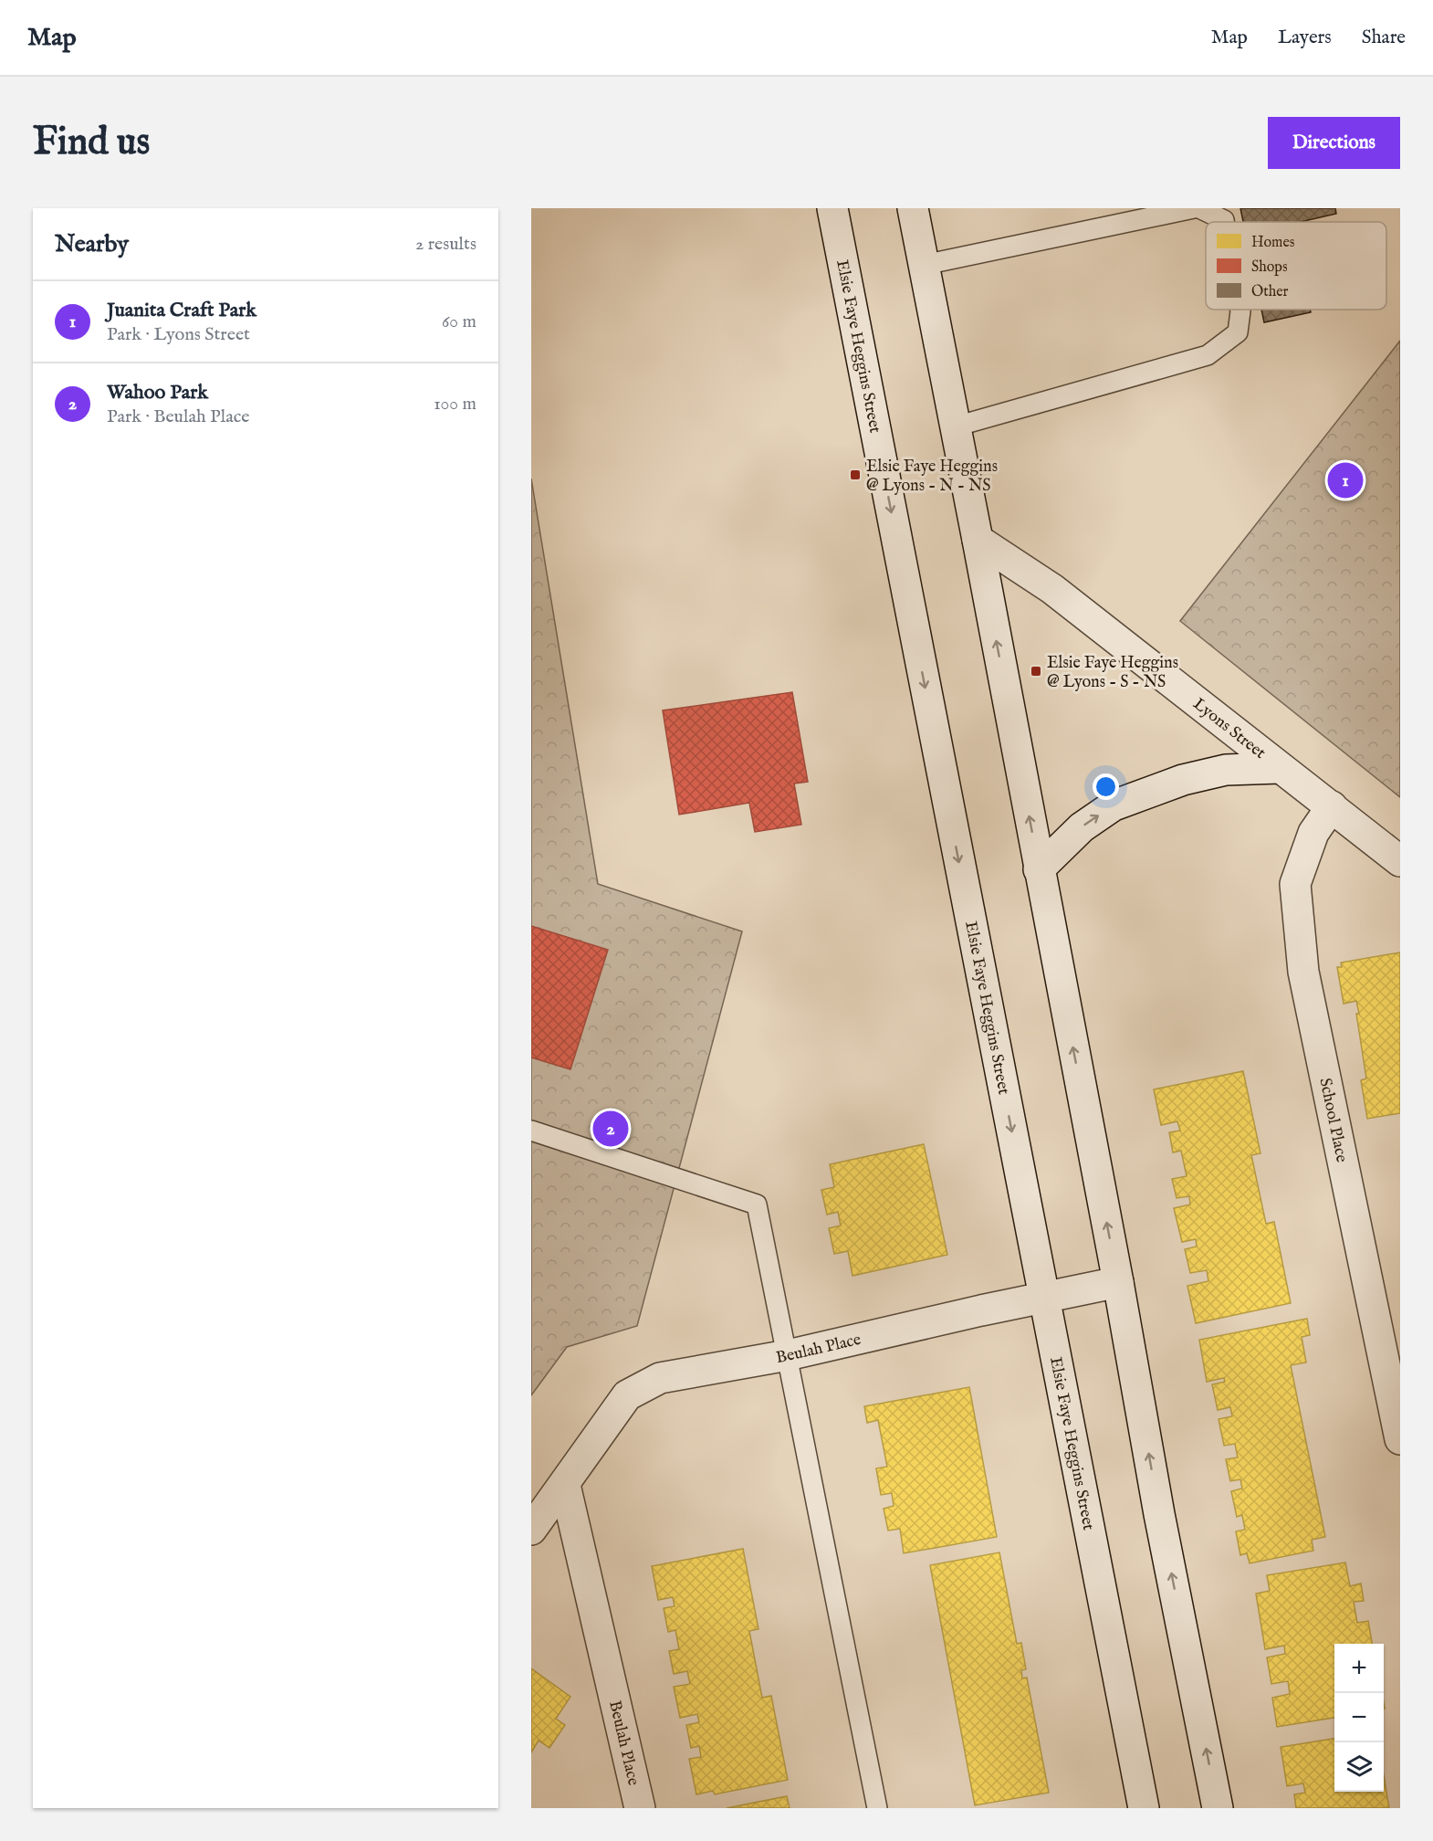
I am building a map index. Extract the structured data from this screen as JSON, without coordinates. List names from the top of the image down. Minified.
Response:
{"streets":{"main road":["Elsie Faye Heggins Street","Lyons Street","School Place","Beulah Place"]},"crossings":[["Elsie Faye Heggins Street","Beulah Place"],["Lyons Street","School Place"]],"places":{"transit":["Elsie Faye Heggins @ Lyons - N - NS","Elsie Faye Heggins @ Lyons - S - NS"]},"legend":["Homes","Shops","Other"],"page":{"header":"Map","nav":["Map","Layers","Share"],"buttons":"Directions","title":"Find us","heading":["Nearby","2 results"],"list":[{"mark":"1","name":"Juanita Craft Park","note":"Park · Lyons Street","value":"60 m"},{"mark":"2","name":"Wahoo Park","note":"Park · Beulah Place","value":"100 m"}],"pins":["1","2"],"map_buttons":["+","−"]}}
